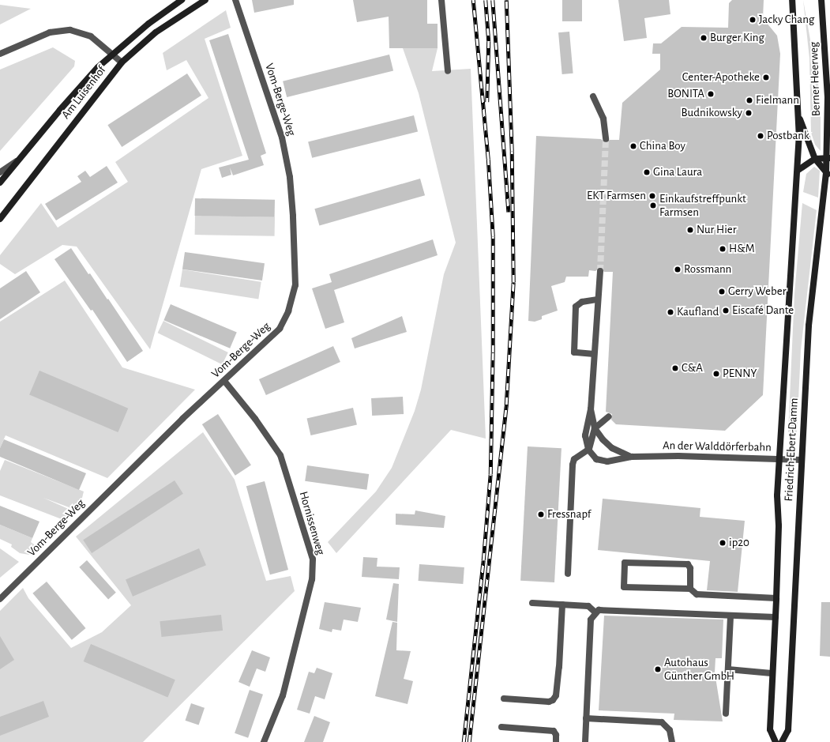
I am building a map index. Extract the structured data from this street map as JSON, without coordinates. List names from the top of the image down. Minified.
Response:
{"streets":{"main road":["Berner Heerweg","Am Luisenhof","Friedrich-Ebert-Damm"],"street":["Vom-Berge-Weg","An der Walddörferbahn","Hornissenweg"]},"crossings":[["Berner Heerweg","Friedrich-Ebert-Damm"],["Vom-Berge-Weg","Hornissenweg"],["An der Walddörferbahn","Friedrich-Ebert-Damm"]],"places":["Jacky Chang","Burger King","Center-Apotheke","BONITA","Fielmann","Budnikowsky","Postbank","China Boy","Gina Laura","EKT Farmsen","Einkaufstreffpunkt Farmsen","Nur Hier","H&M","Rossmann","Gerry Weber","Eiscafé Dante","Kaufland","C&A","PENNY","Fressnapf","ip20","Autohaus Günther GmbH"]}
